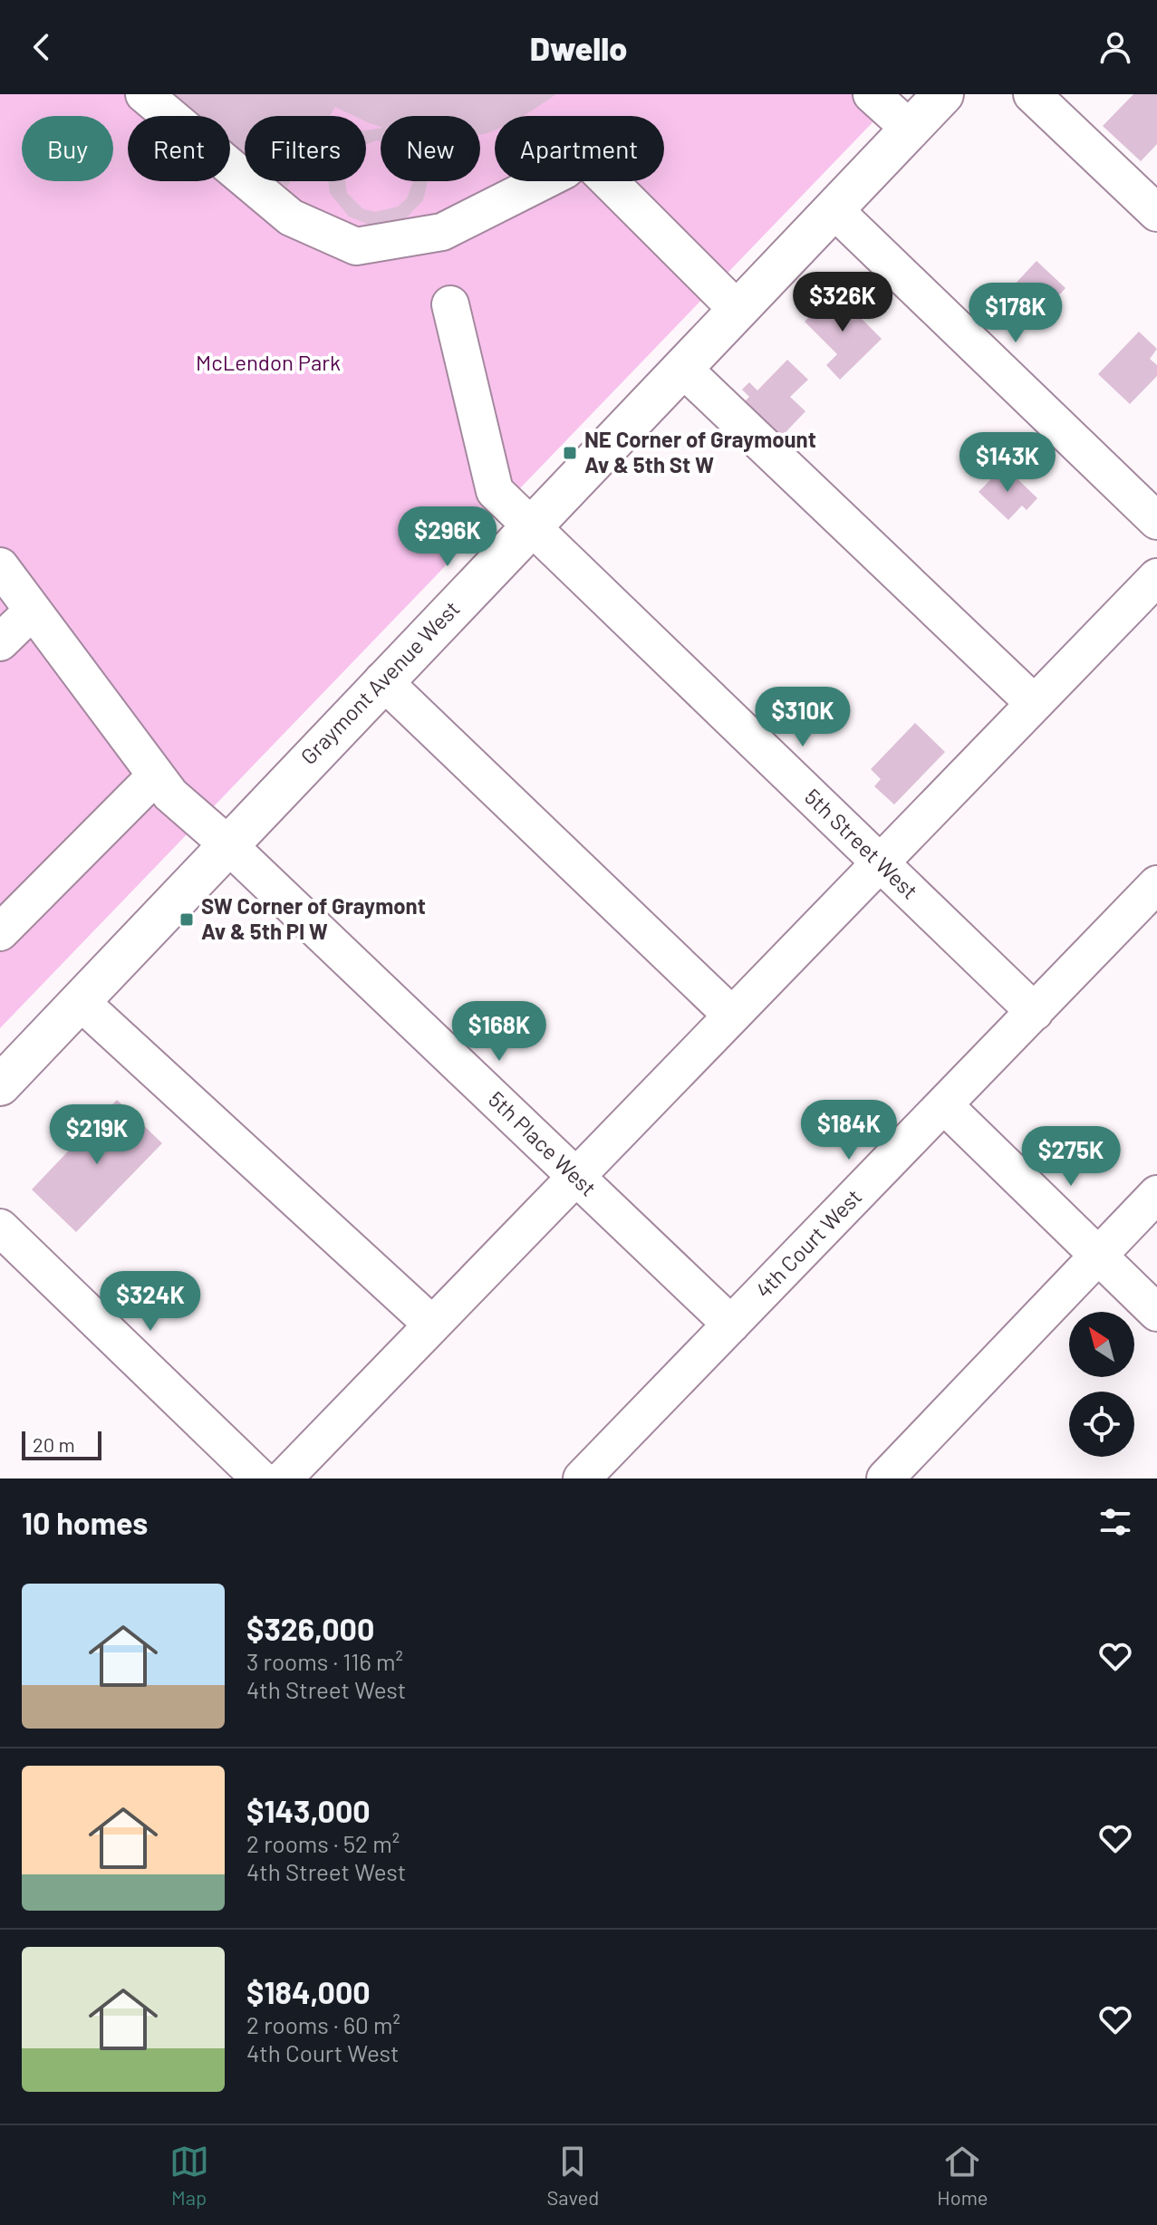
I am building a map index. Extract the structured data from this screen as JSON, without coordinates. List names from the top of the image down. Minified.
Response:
{"streets":{"main road":["Graymont Avenue West"],"street":["5th Street West","5th Place West","4th Court West"]},"crossings":[["Graymont Avenue West","5th Street West"],["Graymont Avenue West","5th Place West"],["5th Street West","4th Court West"],["5th Place West","4th Court West"]],"parks":["McLendon Park"],"places":{"transit":["NE Corner of Graymount Av & 5th St W","SW Corner of Graymont Av & 5th Pl W"]},"scale_bar":"20 m","north":"top left","page":{"header":"Dwello","chip":["Buy","Rent","Filters","New","Apartment"],"price":["$326K","$178K","$143K","$296K","$310K","$168K","$184K","$219K","$275K","$324K"],"scale":"20 m","heading":"10 homes","list":[{"name":"$326,000","note":"3 rooms · 116 m² · 4th Street West"},{"name":"$143,000","note":"2 rooms · 52 m² · 4th Street West"},{"name":"$184,000","note":"2 rooms · 60 m² · 4th Court West"}],"tabs":["Map","Saved","Home"]}}
